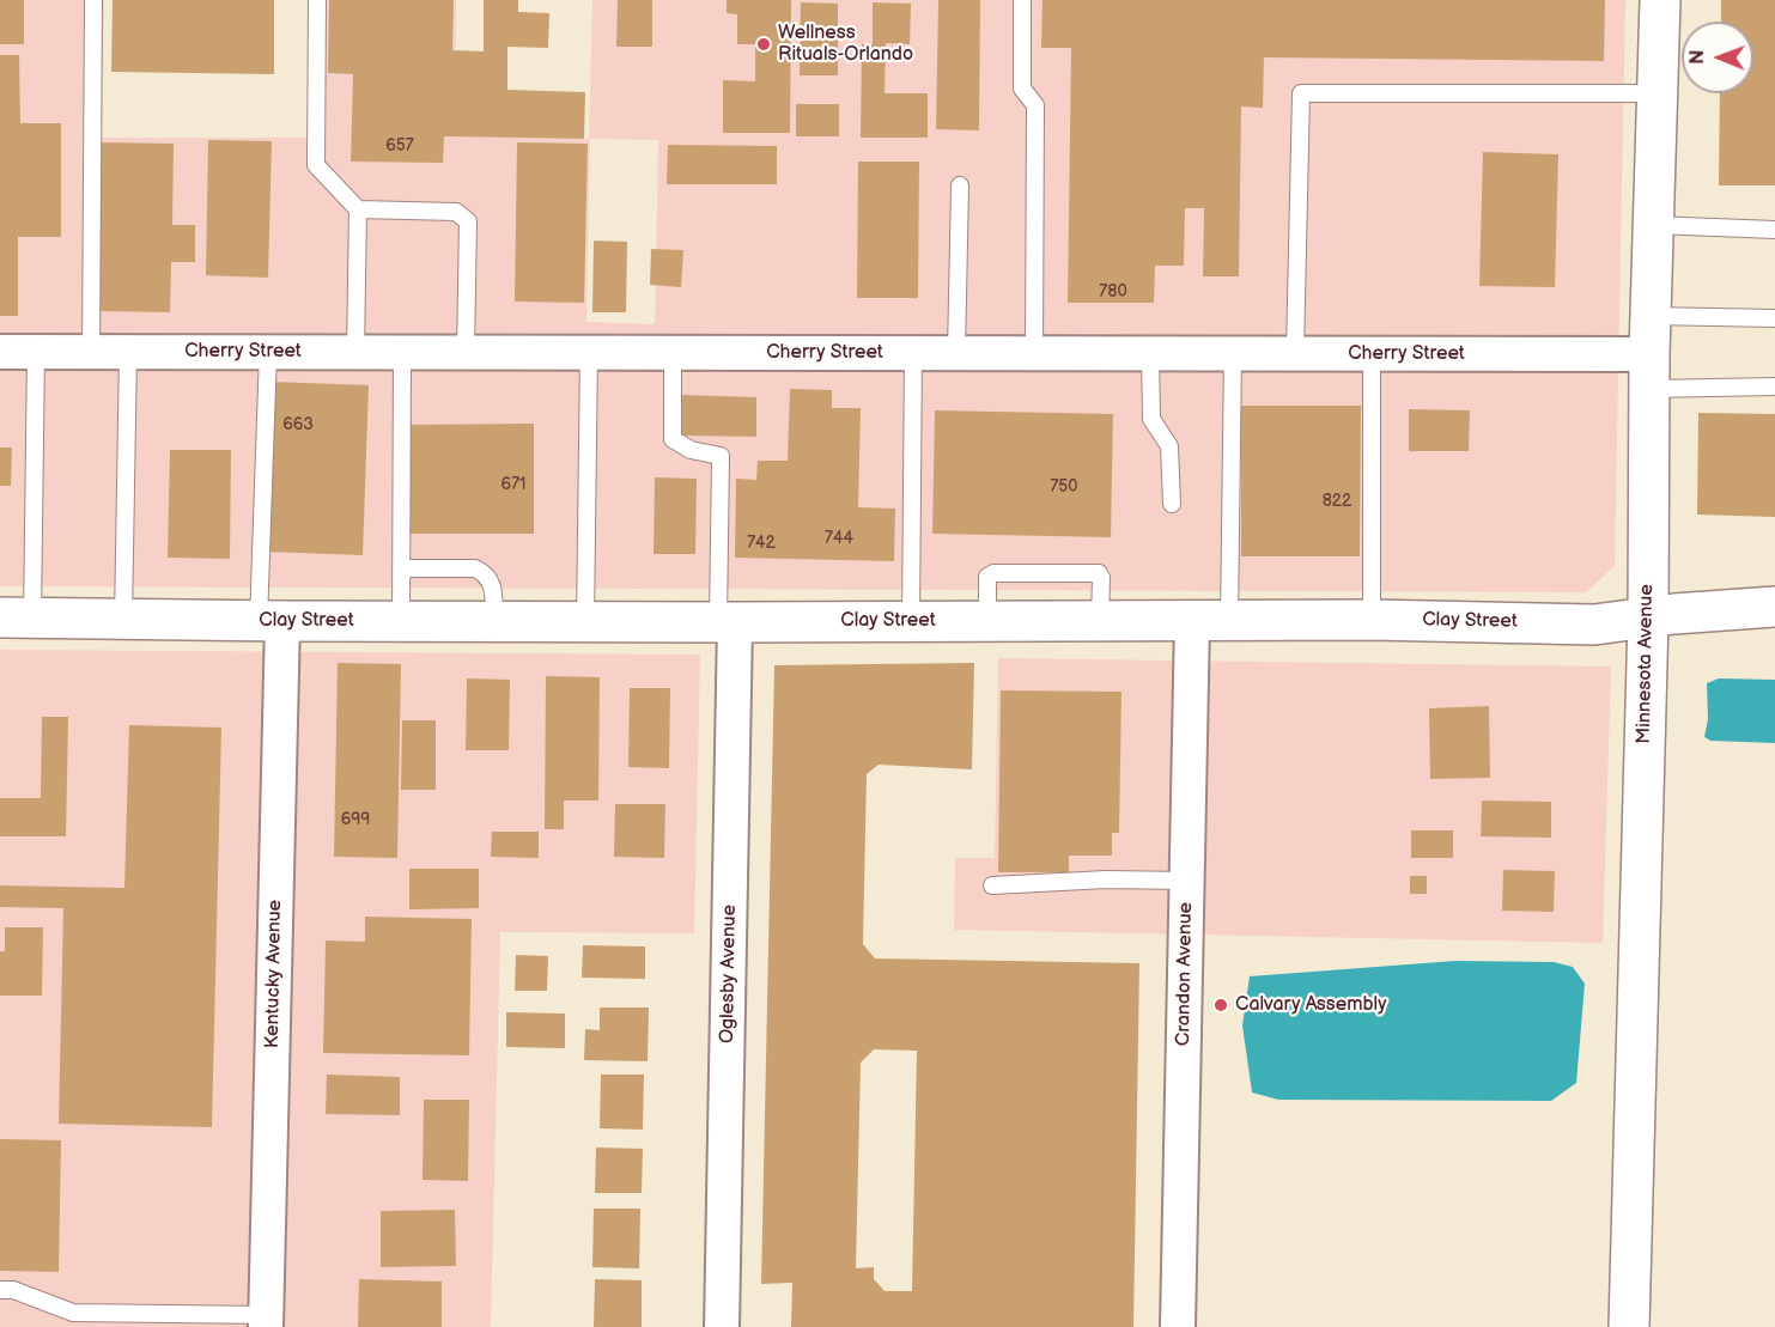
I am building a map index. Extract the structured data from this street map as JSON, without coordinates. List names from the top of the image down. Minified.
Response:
{"streets":{"street":["Cherry Street","Clay Street","Minnesota Avenue","Kentucky Avenue","Oglesby Avenue","Crandon Avenue"]},"crossings":[["Cherry Street","Minnesota Avenue"],["Clay Street","Minnesota Avenue"],["Clay Street","Kentucky Avenue"],["Clay Street","Oglesby Avenue"],["Clay Street","Crandon Avenue"]],"places":["Wellness Rituals-Orlando","Calvary Assembly"],"house_numbers":["657","780","663","671","750","822","744","742","699"],"north":"left"}
